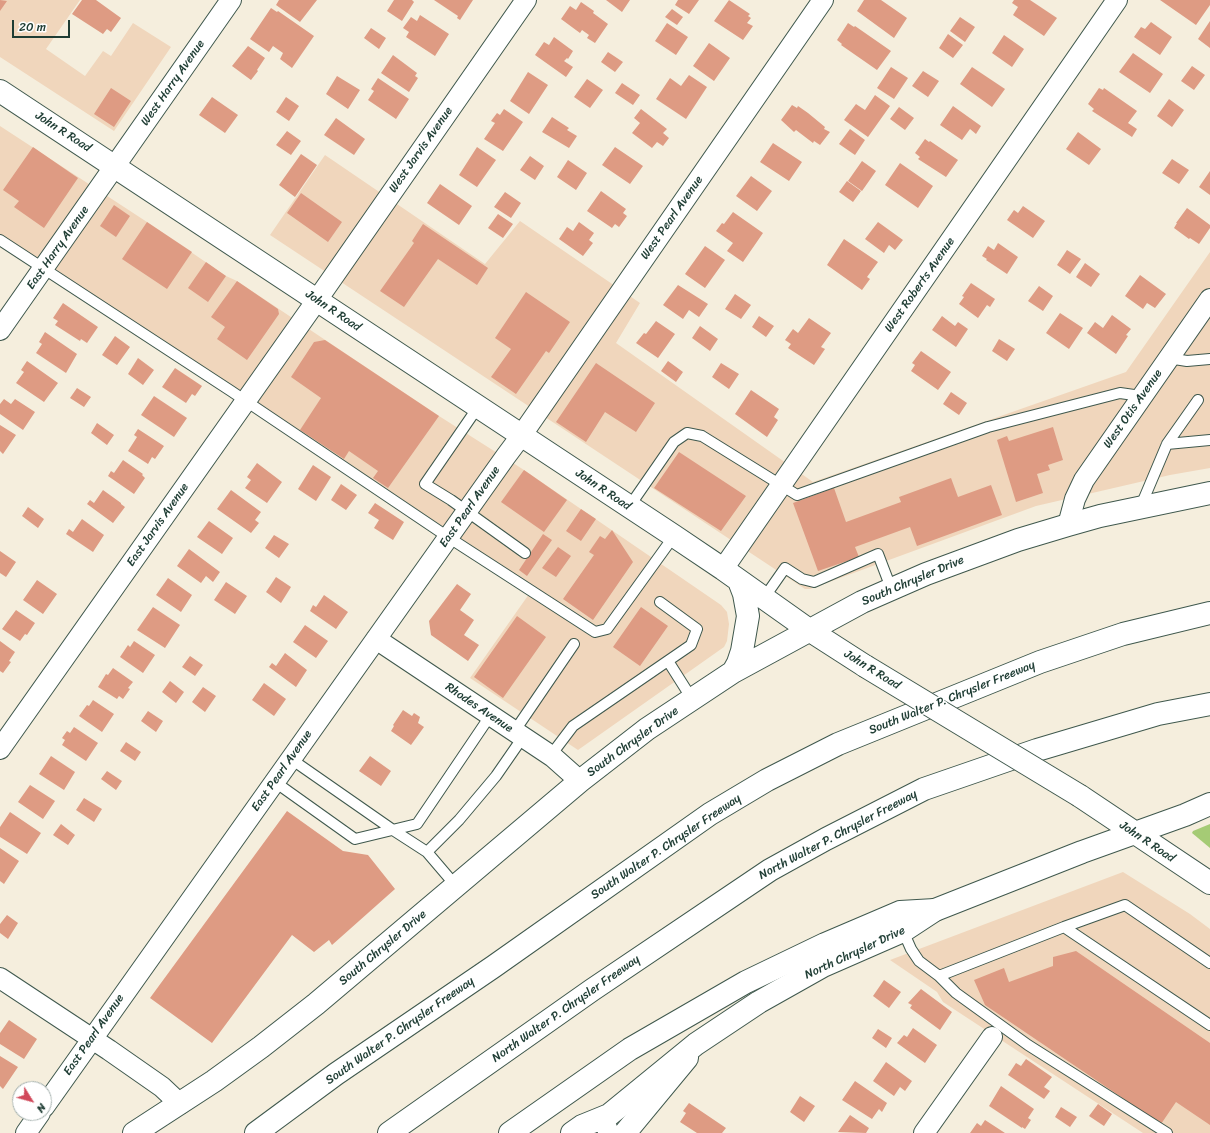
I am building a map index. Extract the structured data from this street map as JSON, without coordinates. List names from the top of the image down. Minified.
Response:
{"streets":{"main road":["John R Road","South Chrysler Drive","South Walter P. Chrysler Freeway","North Walter P. Chrysler Freeway","North Chrysler Drive"],"street":["West Harry Avenue","West Jarvis Avenue","West Pearl Avenue","East Harry Avenue","West Roberts Avenue","West Otis Avenue","East Pearl Avenue","East Jarvis Avenue","Rhodes Avenue"]},"crossings":[["West Harry Avenue","John R Road"],["West Harry Avenue","East Harry Avenue"],["John R Road","West Jarvis Avenue"],["John R Road","West Pearl Avenue"],["John R Road","East Harry Avenue"],["John R Road","West Roberts Avenue"],["John R Road","East Pearl Avenue"],["John R Road","East Jarvis Avenue"],["John R Road","South Chrysler Drive"],["John R Road","North Chrysler Drive"],["West Jarvis Avenue","East Jarvis Avenue"],["West Pearl Avenue","East Pearl Avenue"],["West Otis Avenue","South Chrysler Drive"],["East Pearl Avenue","Rhodes Avenue"],["South Chrysler Drive","Rhodes Avenue"]],"scale_bar":"20 m","north":"bottom right"}
